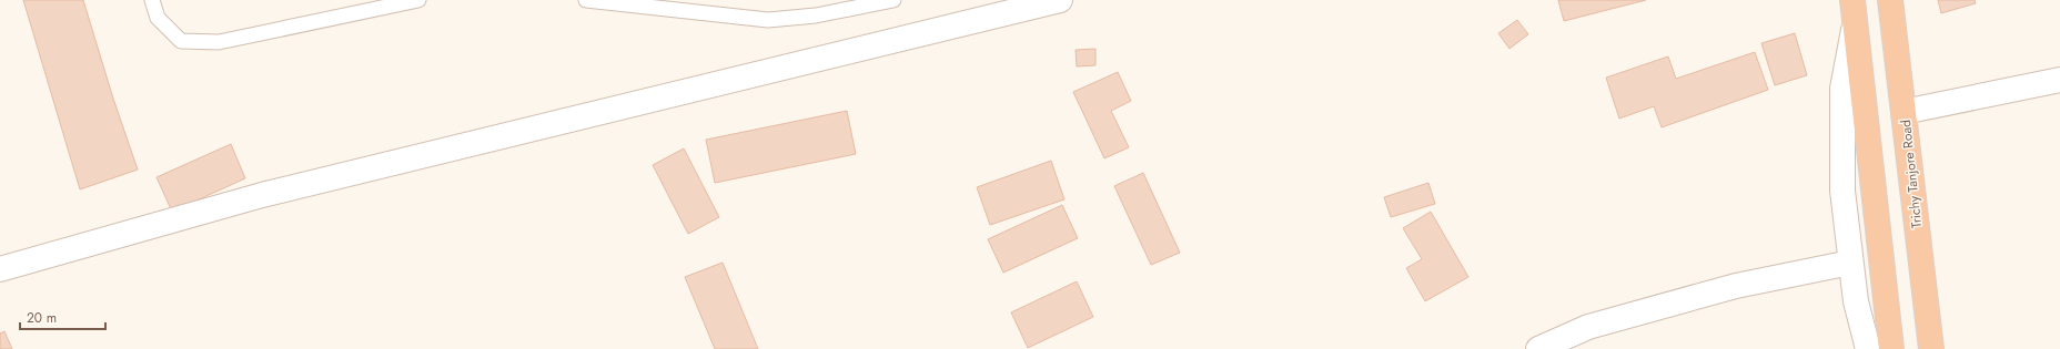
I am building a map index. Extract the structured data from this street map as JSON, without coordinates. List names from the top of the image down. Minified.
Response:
{"streets":{"highway":["Trichy Tanjore Road"]},"scale_bar":"20 m"}
